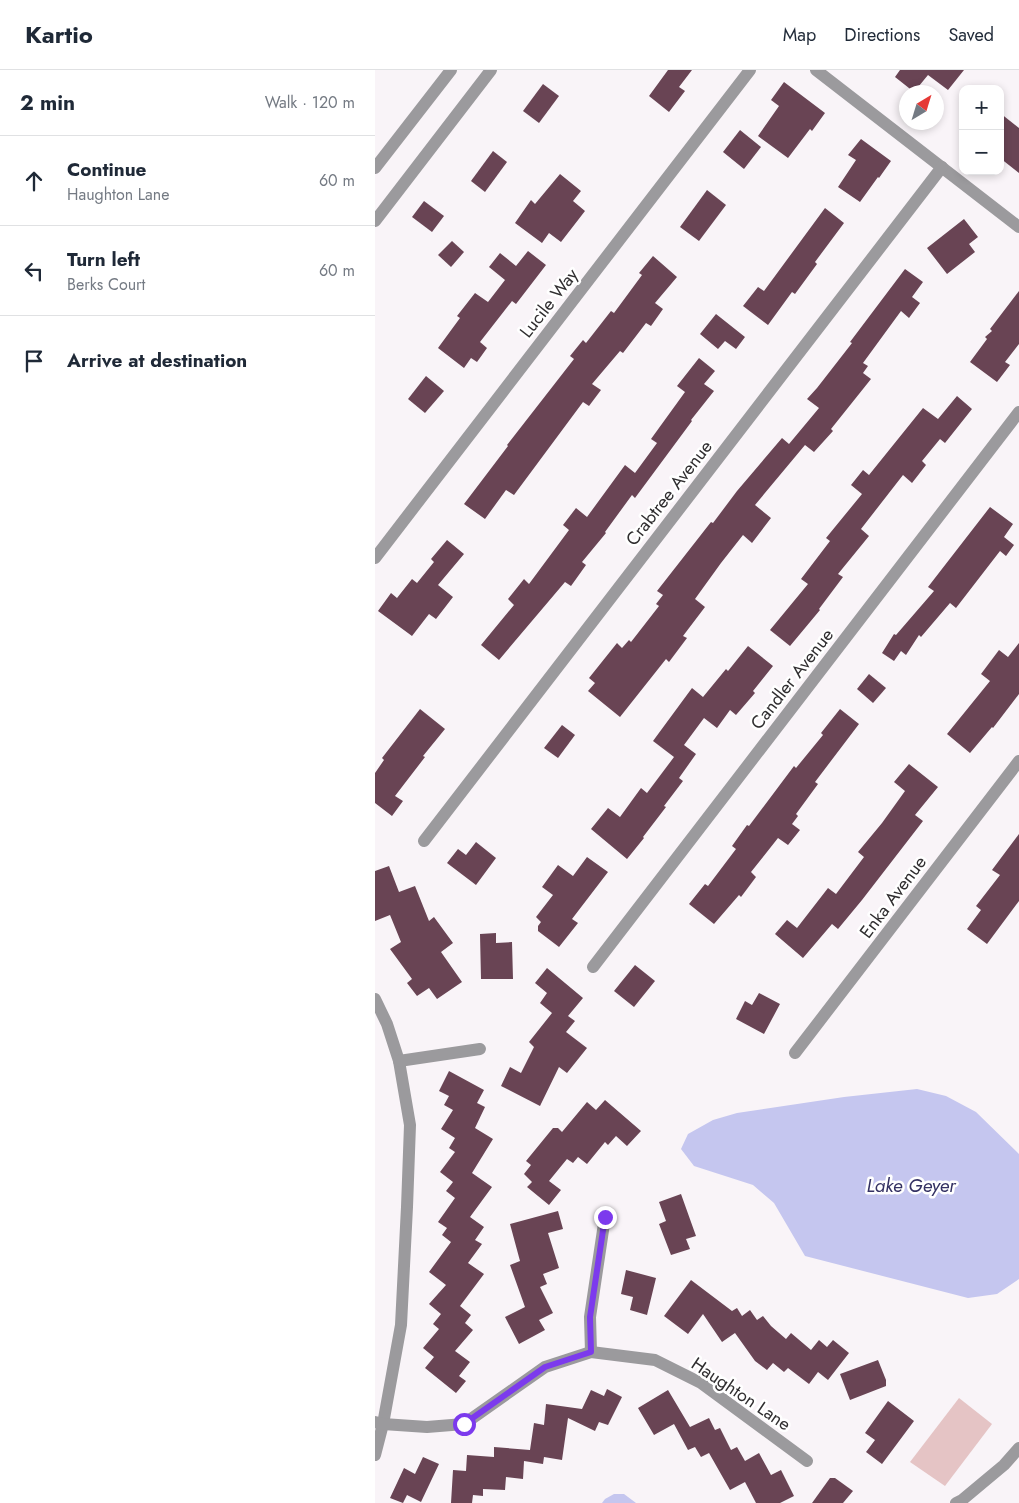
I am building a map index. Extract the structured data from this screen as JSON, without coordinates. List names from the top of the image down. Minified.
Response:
{"streets":{"street":["Lucile Way","Crabtree Avenue","Candler Avenue","Enka Avenue","Haughton Lane"]},"water":["Lake Geyer"],"north":"top right","page":{"header":"Kartio","nav":["Map","Directions","Saved"],"heading":["2 min","Walk · 120 m"],"map_buttons":["+","−"],"list":[["Continue","Haughton Lane","60 m"],["Turn left","Berks Court","60 m"],"Arrive at destination"]}}
